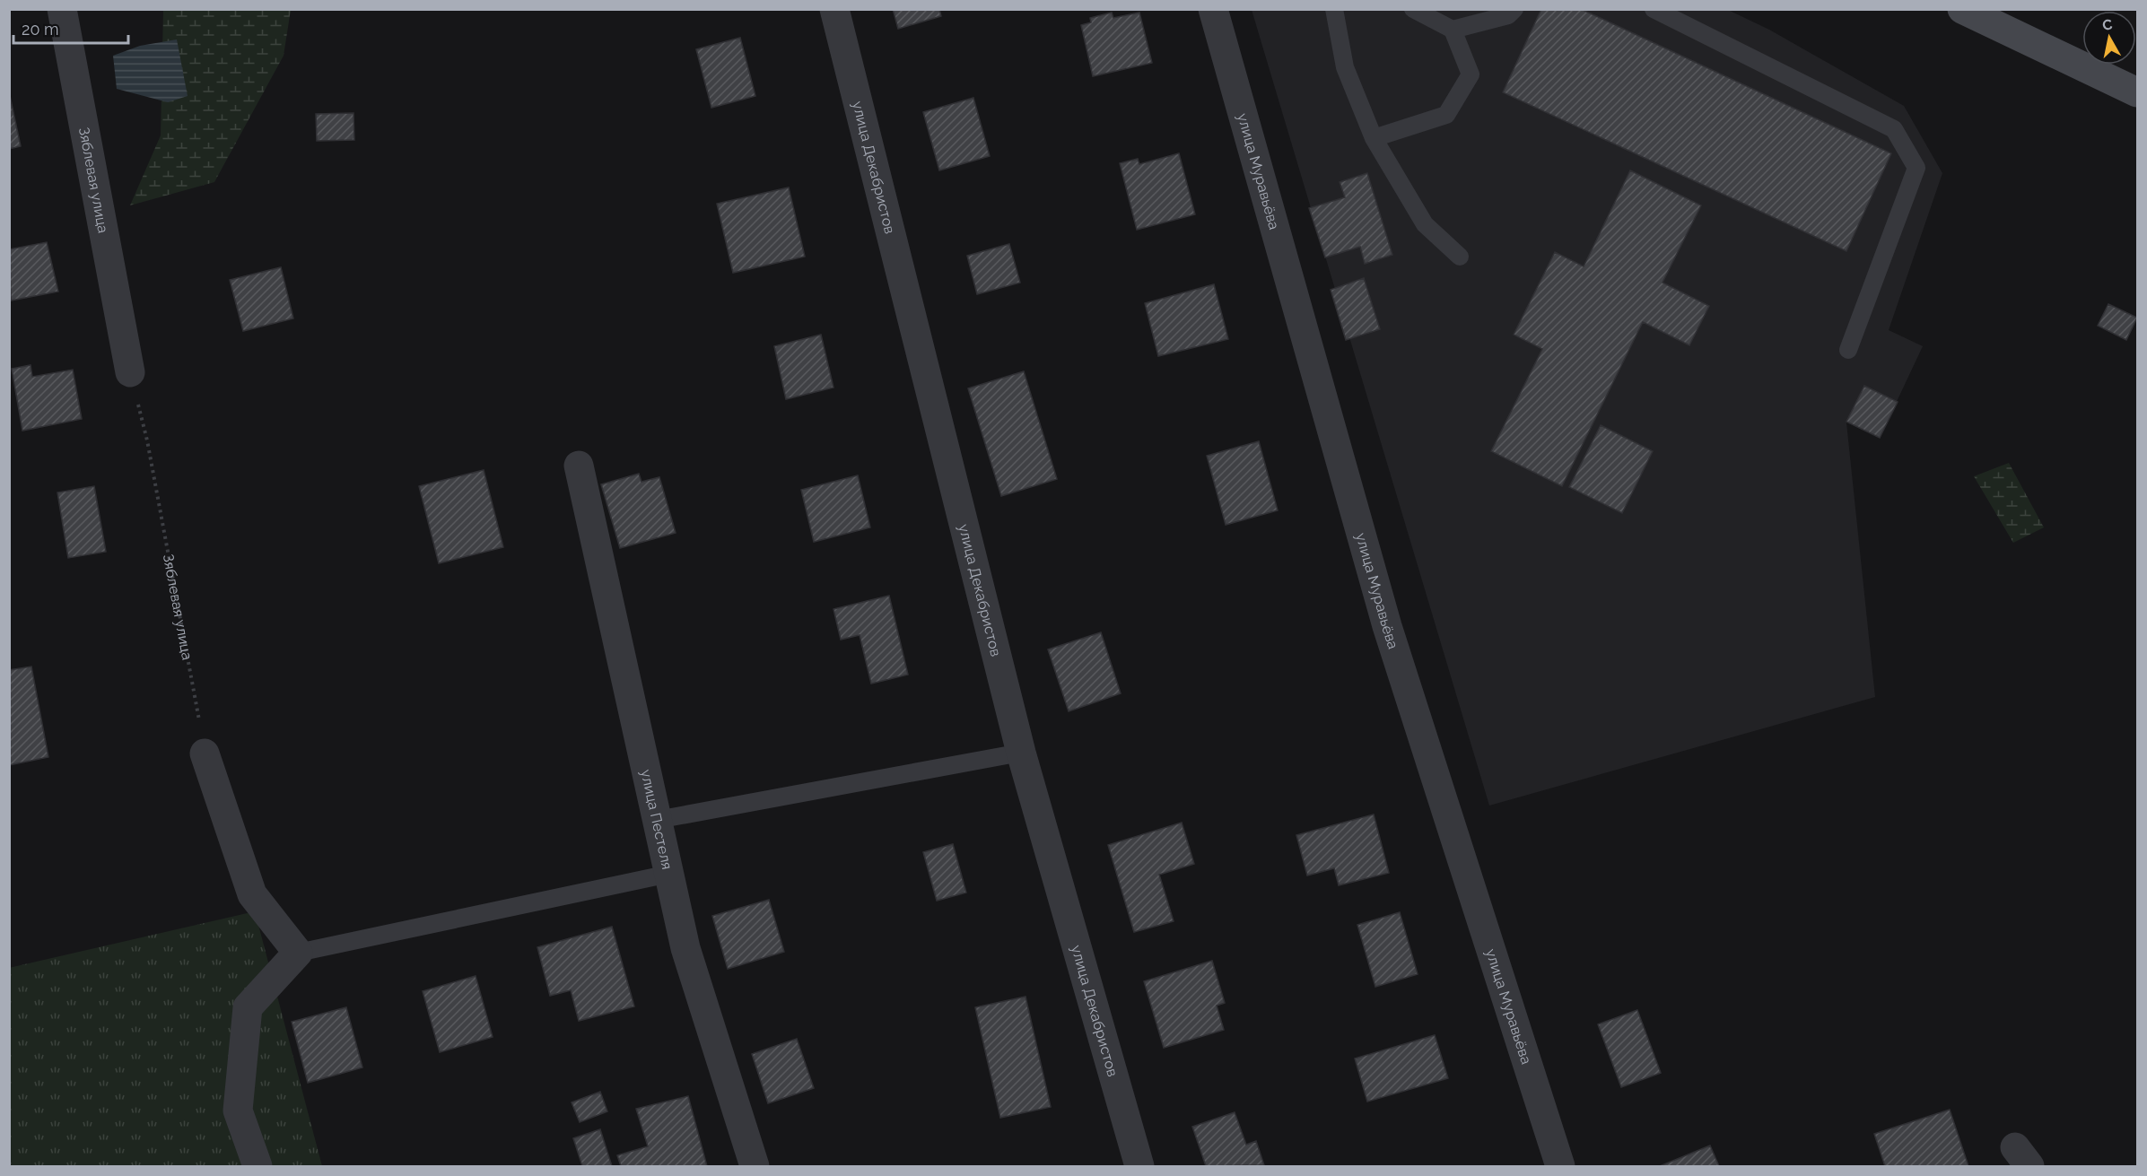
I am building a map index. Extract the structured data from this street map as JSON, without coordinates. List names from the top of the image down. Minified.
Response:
{"streets":{"street":["улица Декабристов","улица Муравьёва","Зяблевая улица","улица Пестеля"]},"scale_bar":"20 m","north":"top"}
